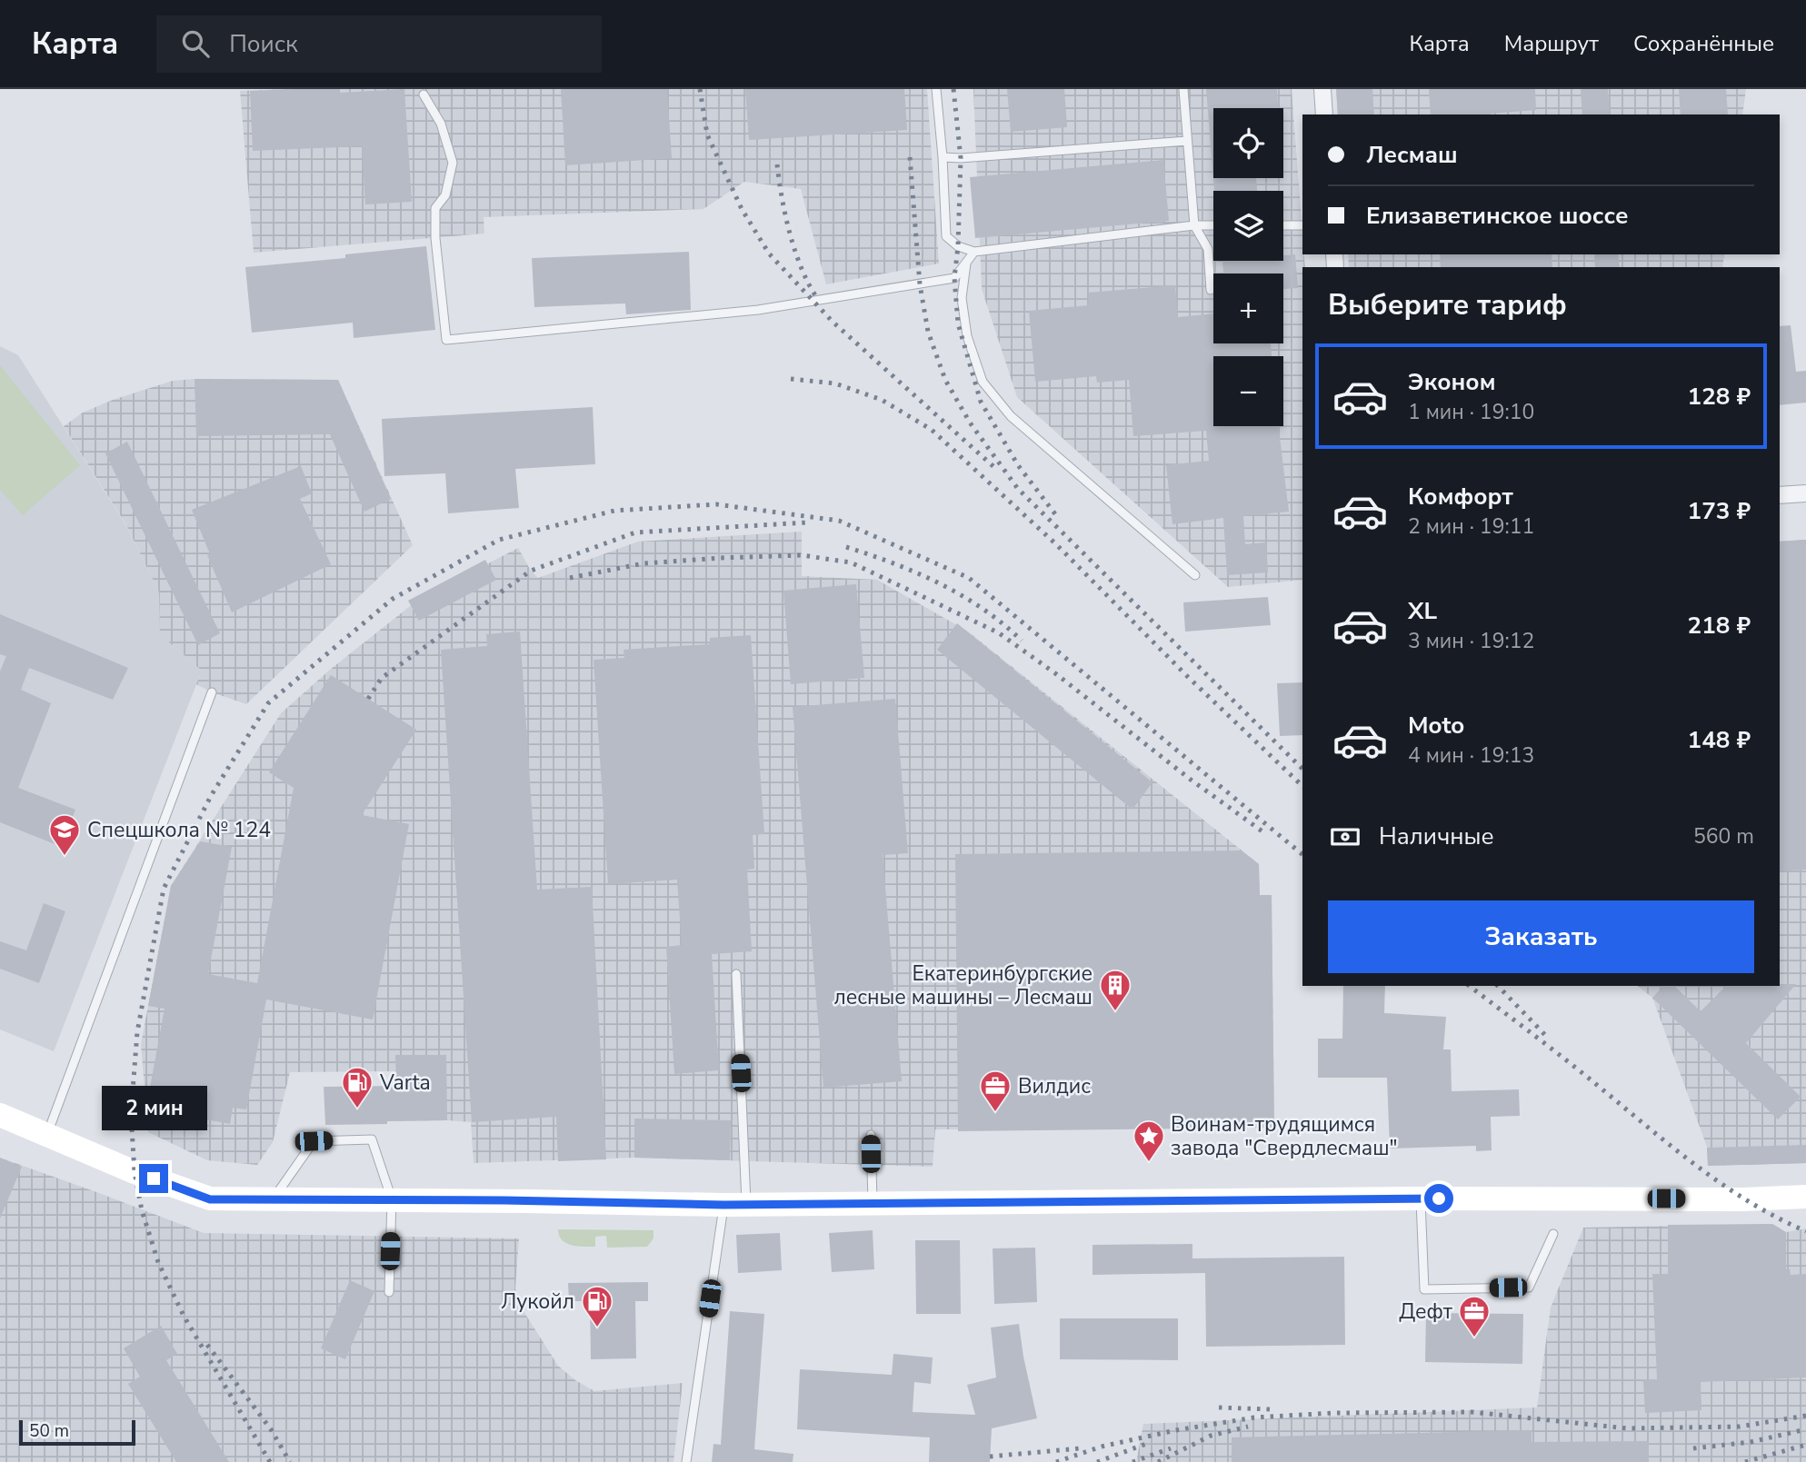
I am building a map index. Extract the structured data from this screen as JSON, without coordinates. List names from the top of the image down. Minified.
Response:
{"places":{"school or university":["Спецшкола № 124"],"building":["Екатеринбургские лесные машины – Лесмаш"],"fuel station":["Varta","Лукойл"],"office":["Вилдис","Дефт"],"place":["Воинам-трудящимся завода \"Свердлесмаш\""]},"scale_bar":"50 m","page":{"header":"Карта","search":"Поиск","nav":["Карта","Маршрут","Сохранённые"],"map_buttons":["+","−"],"banner":["Лесмаш","Елизаветинское шоссе"],"heading":"Выберите тариф","list":[{"name":"Эконом","note":"1 мин · 19:10","value":"128 ₽"},{"name":"Комфорт","note":"2 мин · 19:11","value":"173 ₽"},{"name":"XL","note":"3 мин · 19:12","value":"218 ₽"},{"name":"Moto","note":"4 мин · 19:13","value":"148 ₽"}],"pay":["Наличные","560 m"],"buttons":"Заказать","bubble":"2 мин","scale":"50 m"}}
